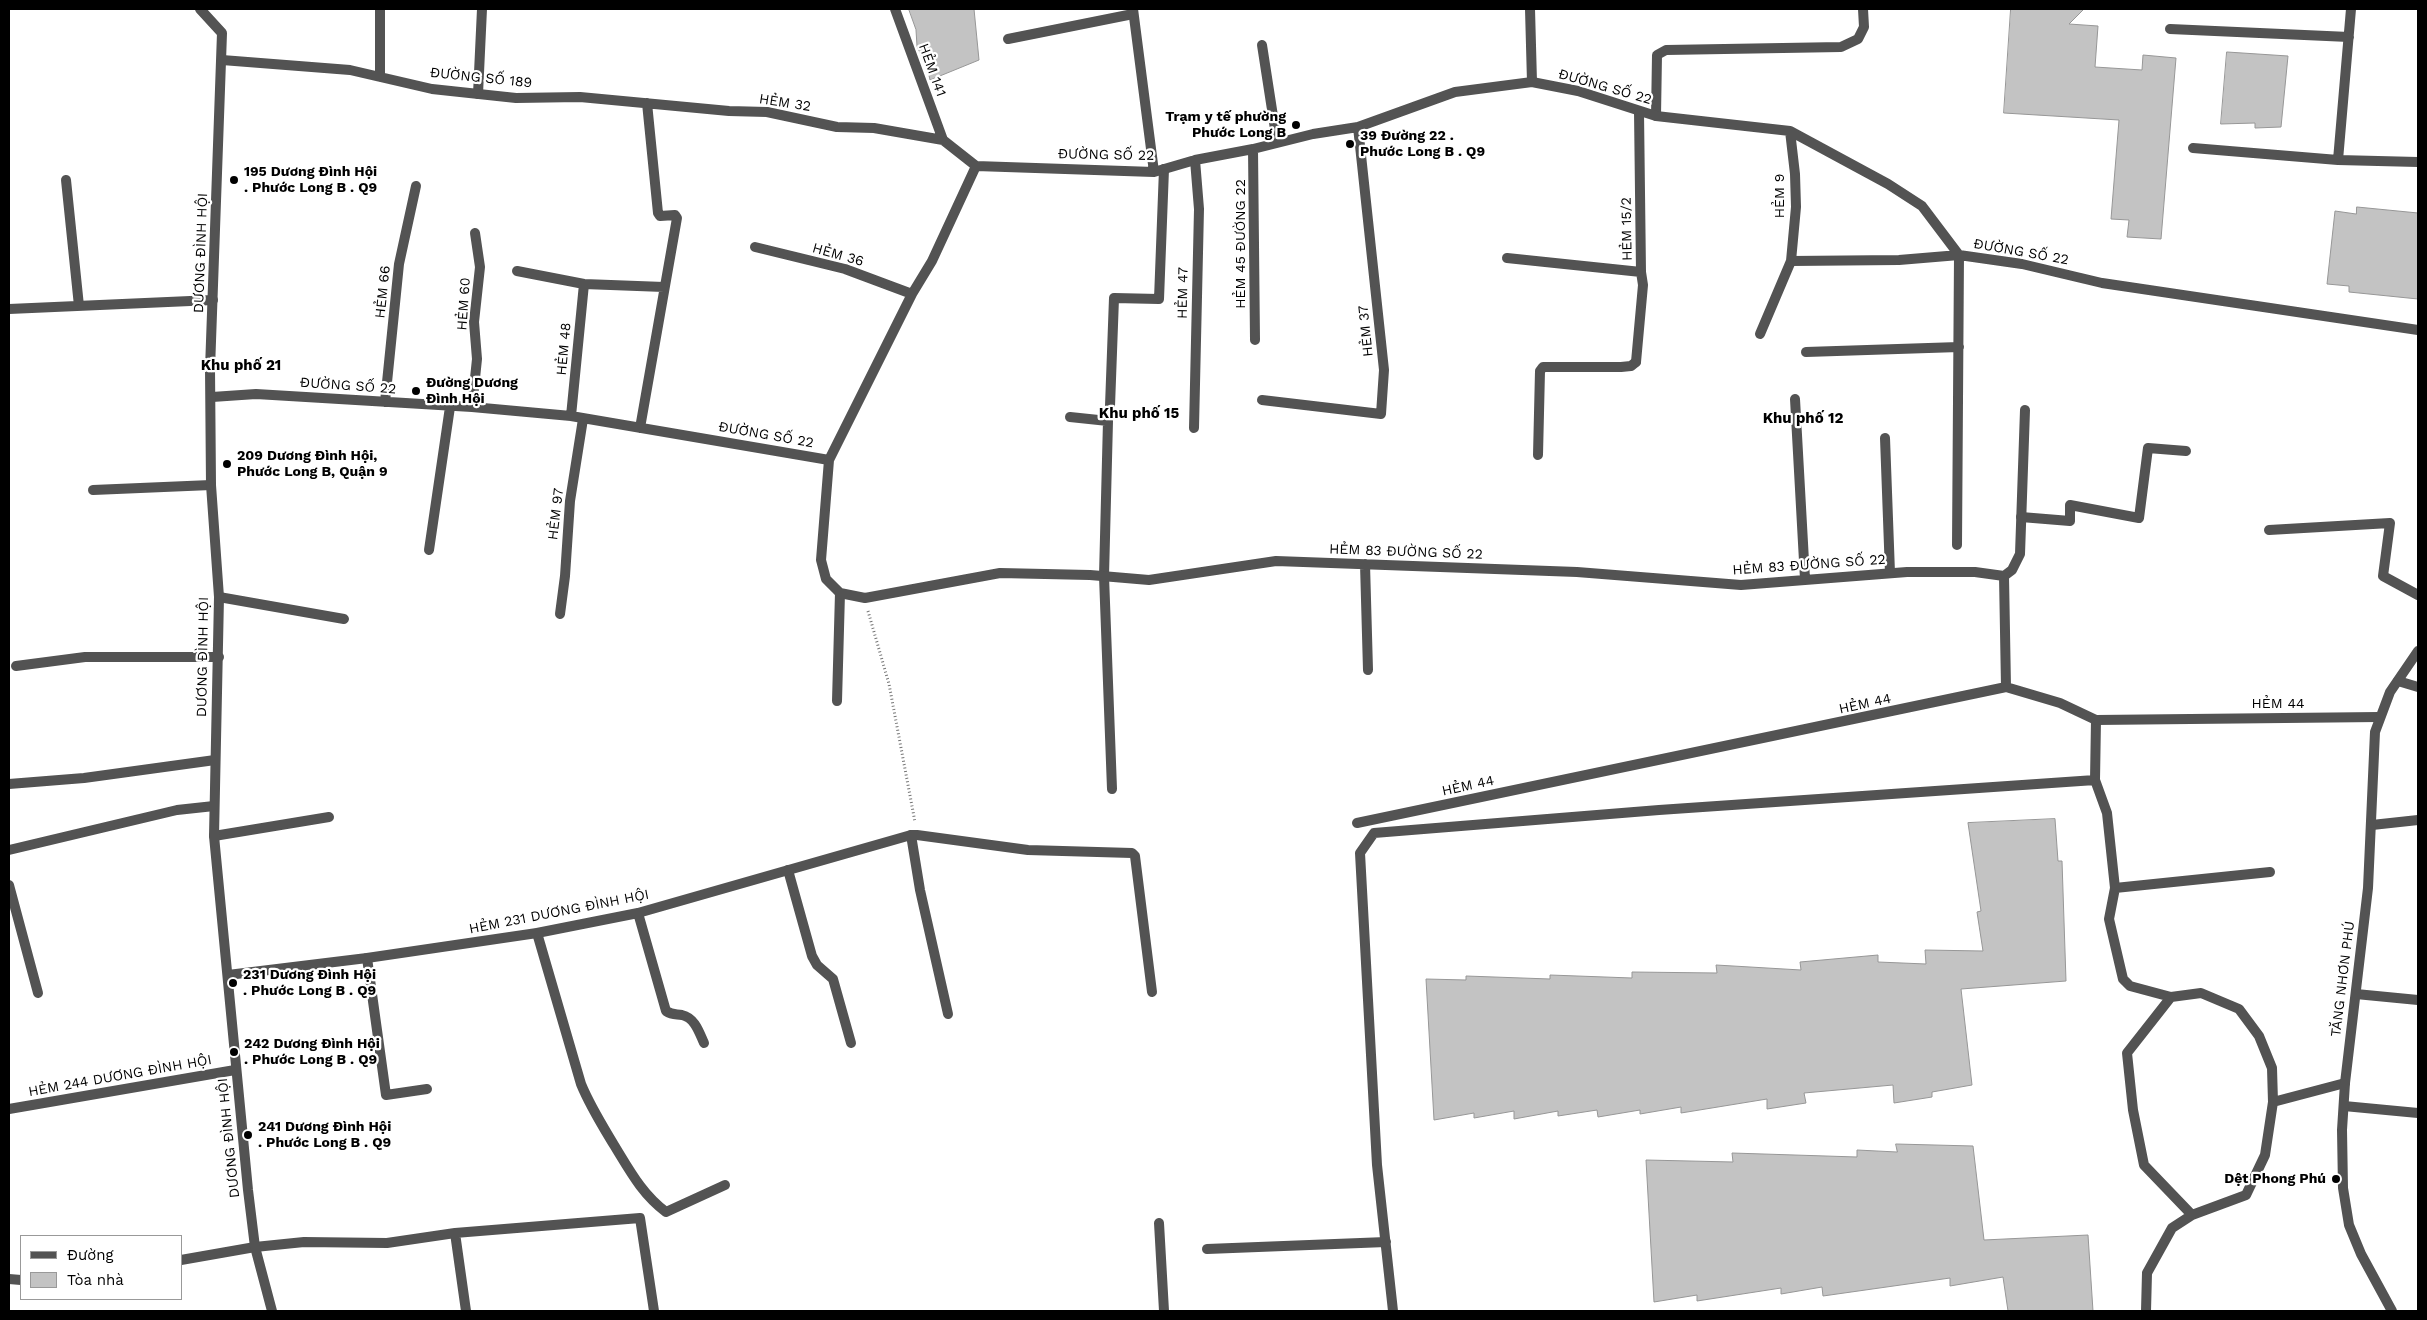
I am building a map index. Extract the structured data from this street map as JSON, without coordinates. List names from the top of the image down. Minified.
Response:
{"streets":{"street":["HẺM 141","ĐƯỜNG SỐ 189","ĐƯỜNG SỐ 22","HẺM 32","HẺM 9","HẺM 15/2","HẺM 45 ĐƯỜNG 22","DƯƠNG ĐÌNH HỘI","HẺM 36","HẺM 66","HẺM 47","HẺM 60","HẺM 37","HẺM 48","HẺM 97","HẺM 83 ĐƯỜNG SỐ 22","HẺM 44","HẺM 231 DƯƠNG ĐÌNH HỘI","TĂNG NHƠN PHÚ","HẺM 244 DƯƠNG ĐÌNH HỘI"]},"crossings":[["HẺM 141","HẺM 32"],["ĐƯỜNG SỐ 189","HẺM 32"],["ĐƯỜNG SỐ 189","DƯƠNG ĐÌNH HỘI"],["ĐƯỜNG SỐ 22","HẺM 32"],["ĐƯỜNG SỐ 22","HẺM 9"],["ĐƯỜNG SỐ 22","HẺM 15/2"],["ĐƯỜNG SỐ 22","HẺM 45 ĐƯỜNG 22"],["ĐƯỜNG SỐ 22","DƯƠNG ĐÌNH HỘI"],["ĐƯỜNG SỐ 22","HẺM 36"],["ĐƯỜNG SỐ 22","HẺM 66"],["ĐƯỜNG SỐ 22","HẺM 47"],["ĐƯỜNG SỐ 22","HẺM 60"],["ĐƯỜNG SỐ 22","HẺM 37"],["ĐƯỜNG SỐ 22","HẺM 48"],["ĐƯỜNG SỐ 22","HẺM 97"],["DƯƠNG ĐÌNH HỘI","HẺM 231 DƯƠNG ĐÌNH HỘI"],["DƯƠNG ĐÌNH HỘI","HẺM 244 DƯƠNG ĐÌNH HỘI"],["HẺM 44","TĂNG NHƠN PHÚ"]],"districts":["Khu phố 21","Khu phố 15","Khu phố 12"],"places":["Trạm y tế phường Phước Long B","39 Đường 22 . Phước Long B . Q9","195 Dương Đình Hội . Phước Long B . Q9","Đường Dương Đình Hội","209 Dương Đình Hội, Phước Long B, Quận 9","231 Dương Đình Hội . Phước Long B . Q9","242 Dương Đình Hội . Phước Long B . Q9","241 Dương Đình Hội . Phước Long B . Q9","Dệt Phong Phú"],"legend":["Đường","Tòa nhà"]}
